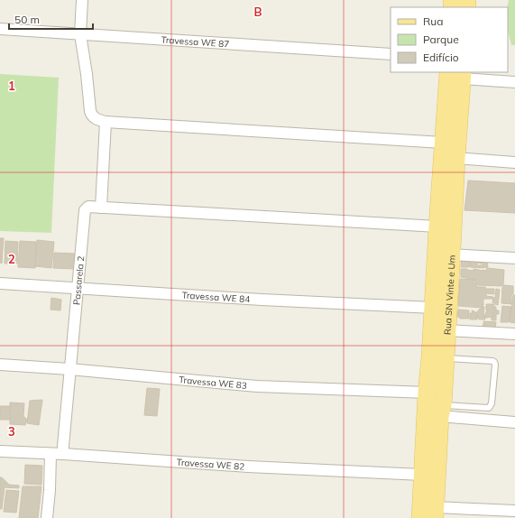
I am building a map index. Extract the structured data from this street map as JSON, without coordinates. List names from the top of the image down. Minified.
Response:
{"streets":{"main road":["Rua SN Vinte e Um"],"street":["Travessa WE 87","Passarela 2","Travessa WE 84","Travessa WE 83","Travessa WE 82"]},"crossings":[["Passarela 2","Travessa WE 84"],["Passarela 2","Travessa WE 83"],["Passarela 2","Travessa WE 82"],["Rua SN Vinte e Um","Travessa WE 84"],["Rua SN Vinte e Um","Travessa WE 83"],["Rua SN Vinte e Um","Travessa WE 82"]],"legend":["Rua","Parque","Edifício"],"scale_bar":"50 m","grid":{"columns":["B"],"rows":["1","2","3"]}}
